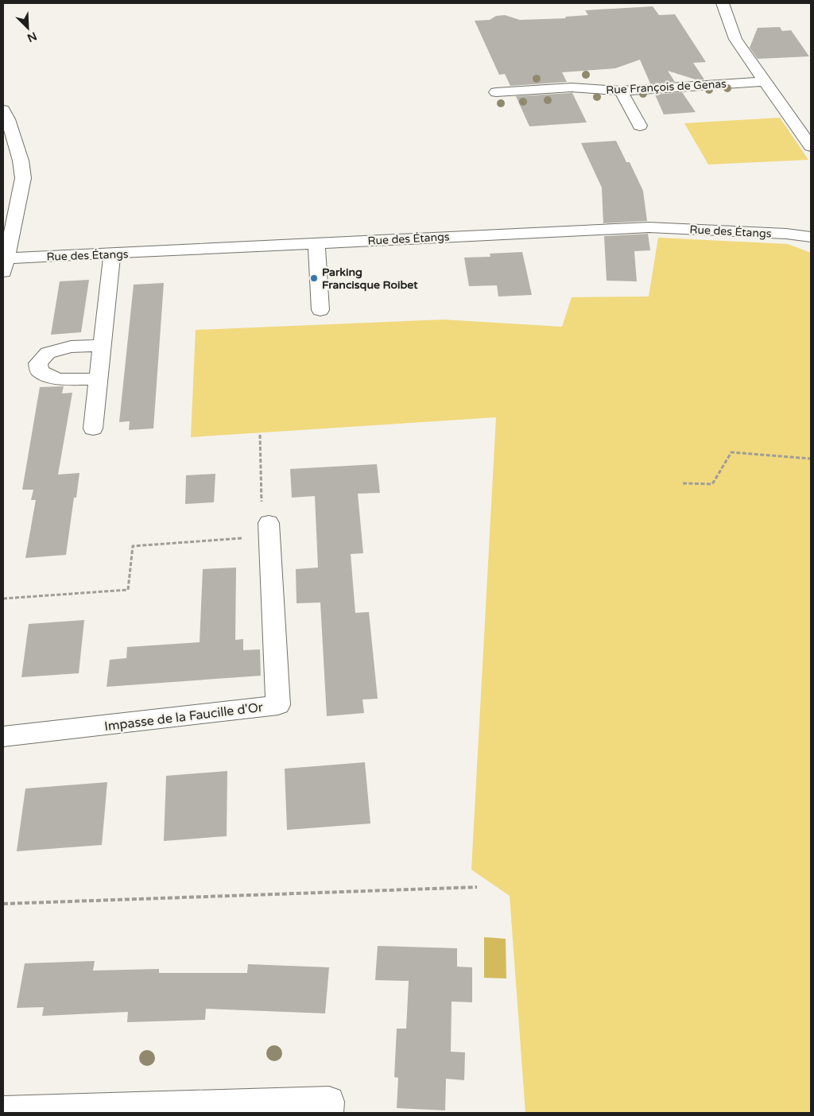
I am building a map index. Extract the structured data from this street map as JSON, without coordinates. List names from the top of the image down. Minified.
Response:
{"streets":{"street":["Rue François de Genas","Rue des Étangs","Impasse de la Faucille d'Or"]},"places":["Parking Francisque Roibet"],"north":"bottom right"}
